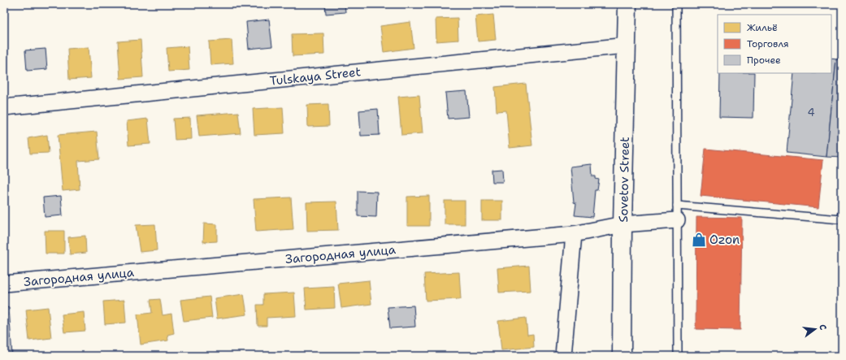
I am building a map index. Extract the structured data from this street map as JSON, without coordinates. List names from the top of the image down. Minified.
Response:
{"streets":{"main road":["Sovetov Street"],"street":["Tulskaya Street","Загородная улица"]},"crossings":[["Tulskaya Street","Sovetov Street"],["Sovetov Street","Загородная улица"]],"places":{"shop":["Ozon"]},"house_numbers":["4"],"legend":["Жильё","Торговля","Прочее"],"north":"right"}
